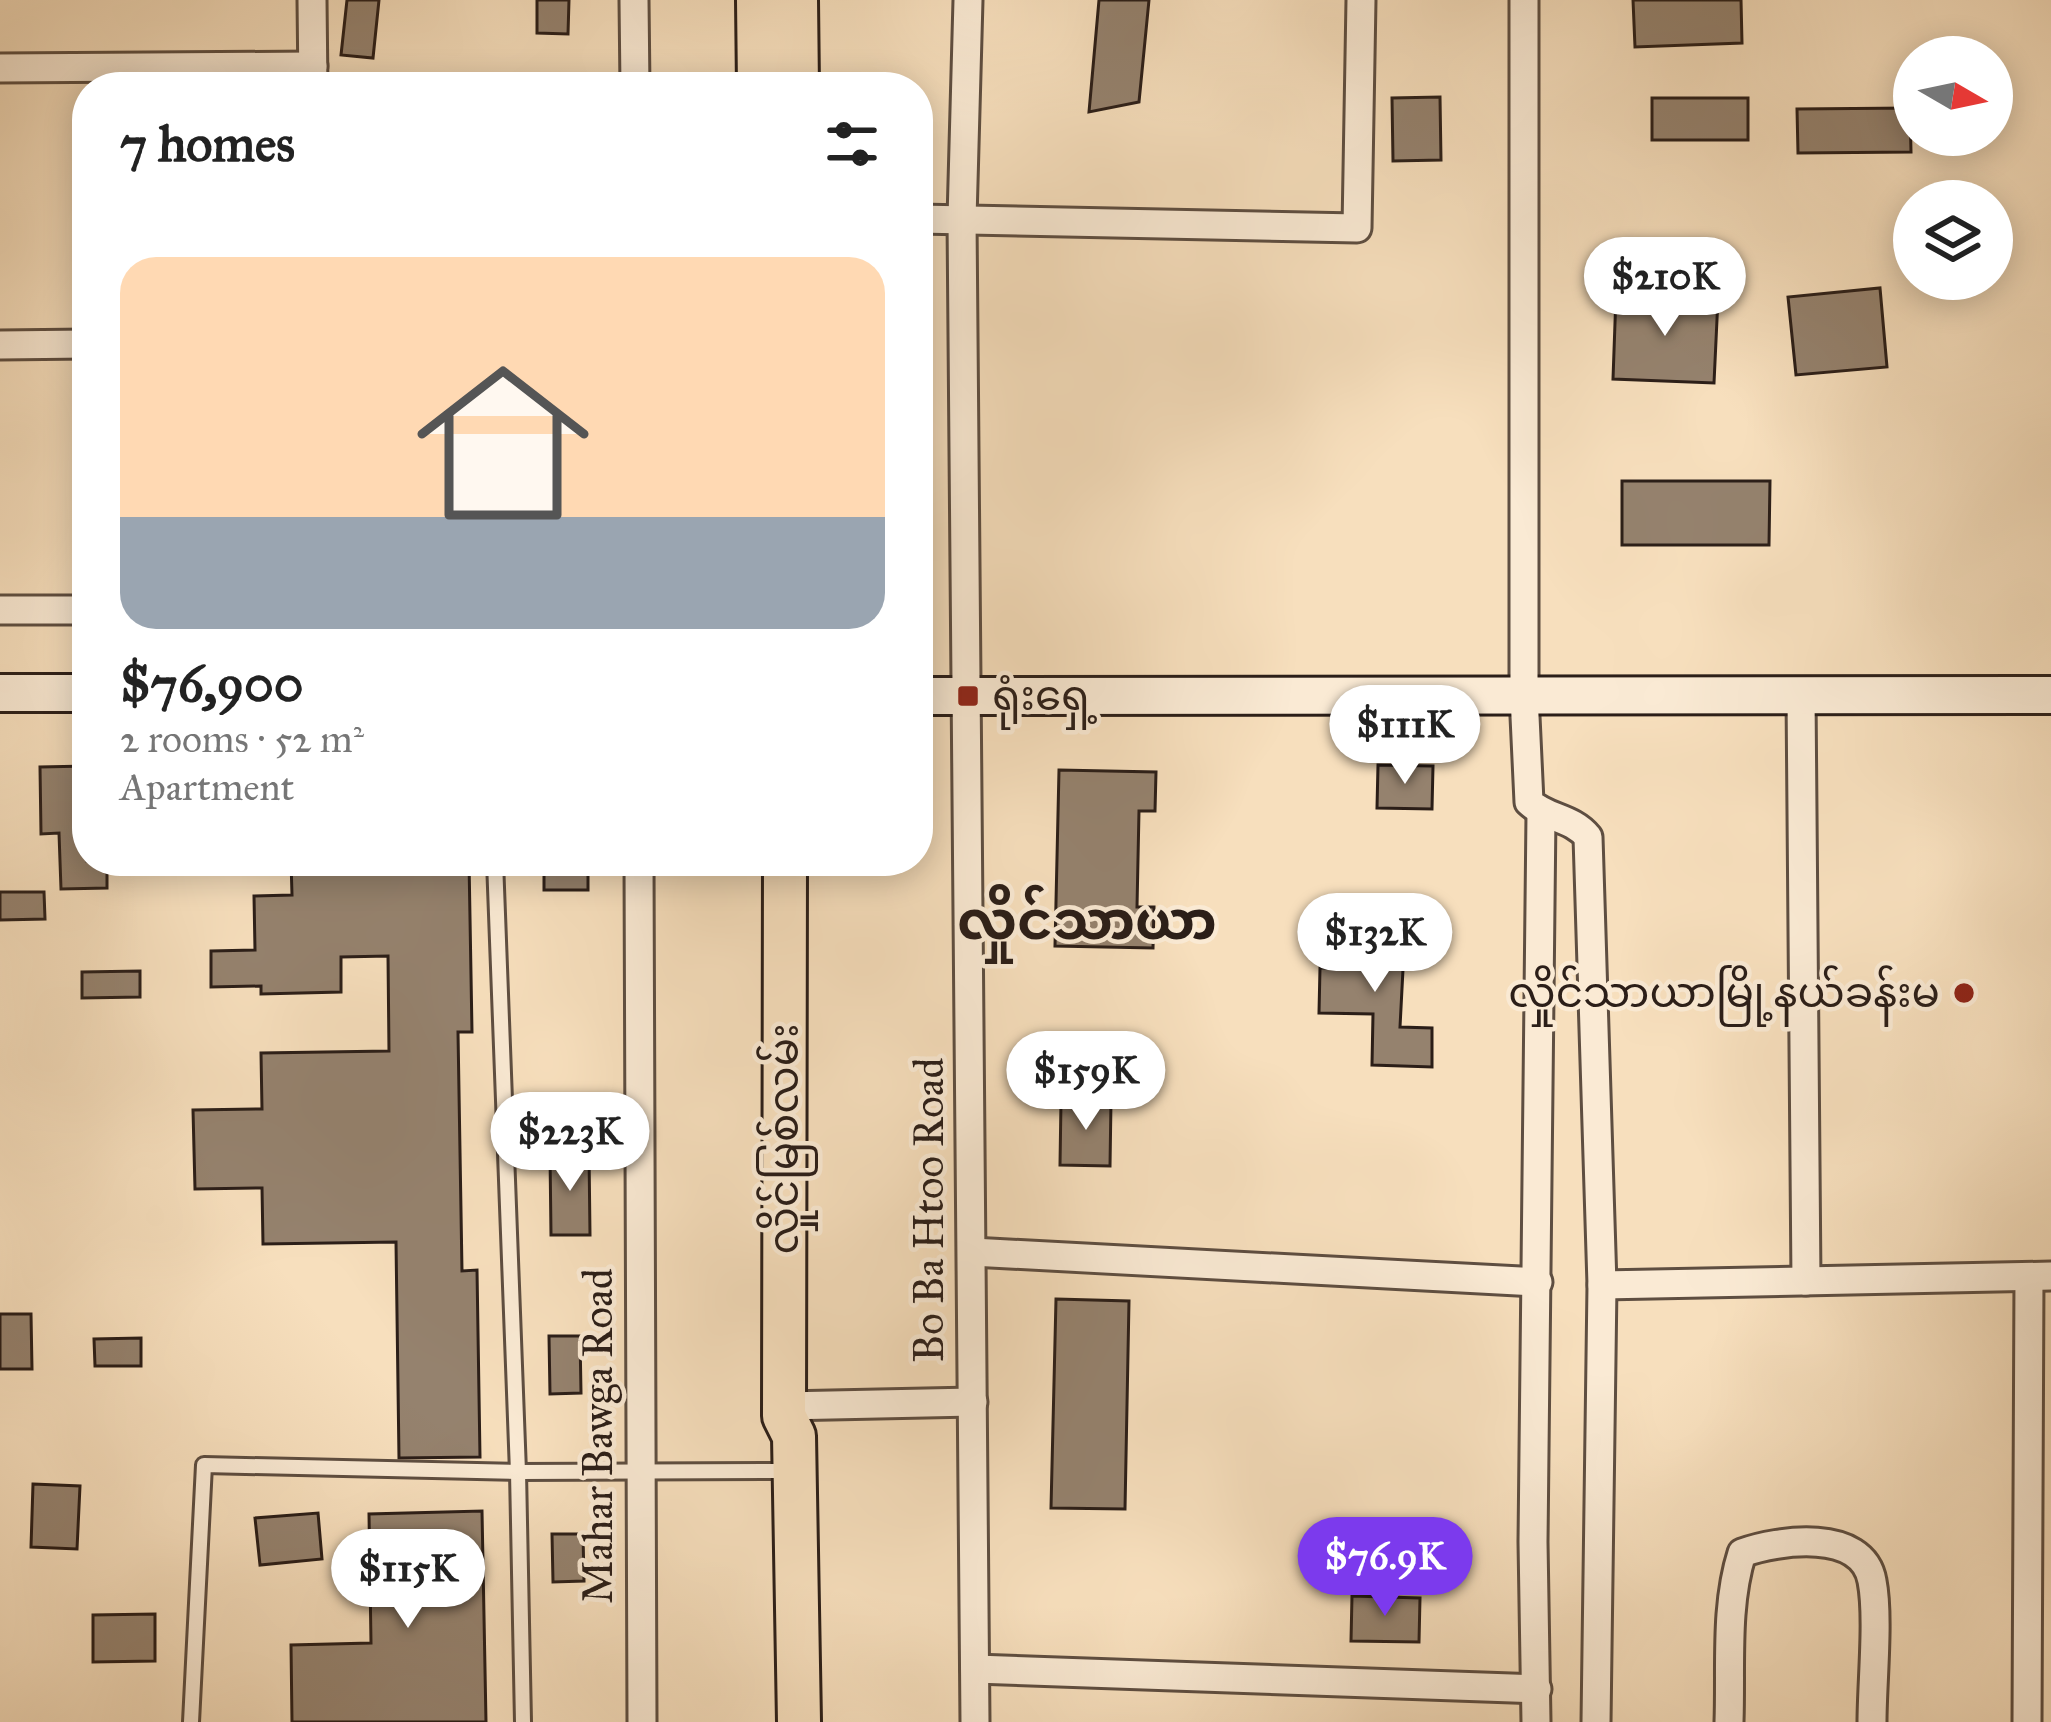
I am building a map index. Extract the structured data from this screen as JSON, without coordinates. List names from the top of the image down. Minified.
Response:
{"streets":{"main road":["လှိုင်မြစ်လမ်း"],"street":["Bo Ba Htoo Road","Mahar Bawga Road"]},"districts":["လှိုင်သာယာ"],"places":{"transit":["ရုံးရှေ့"],"other":["လှိုင်သာယာမြို့နယ်ခန်းမ"]},"north":"right","page":{"heading":"7 homes","list":[{"name":"$76,900","note":"2 rooms · 52 m² · Apartment"}],"price":["$210K","$111K","$132K","$159K","$223K","$76.9K","$115K"]}}
